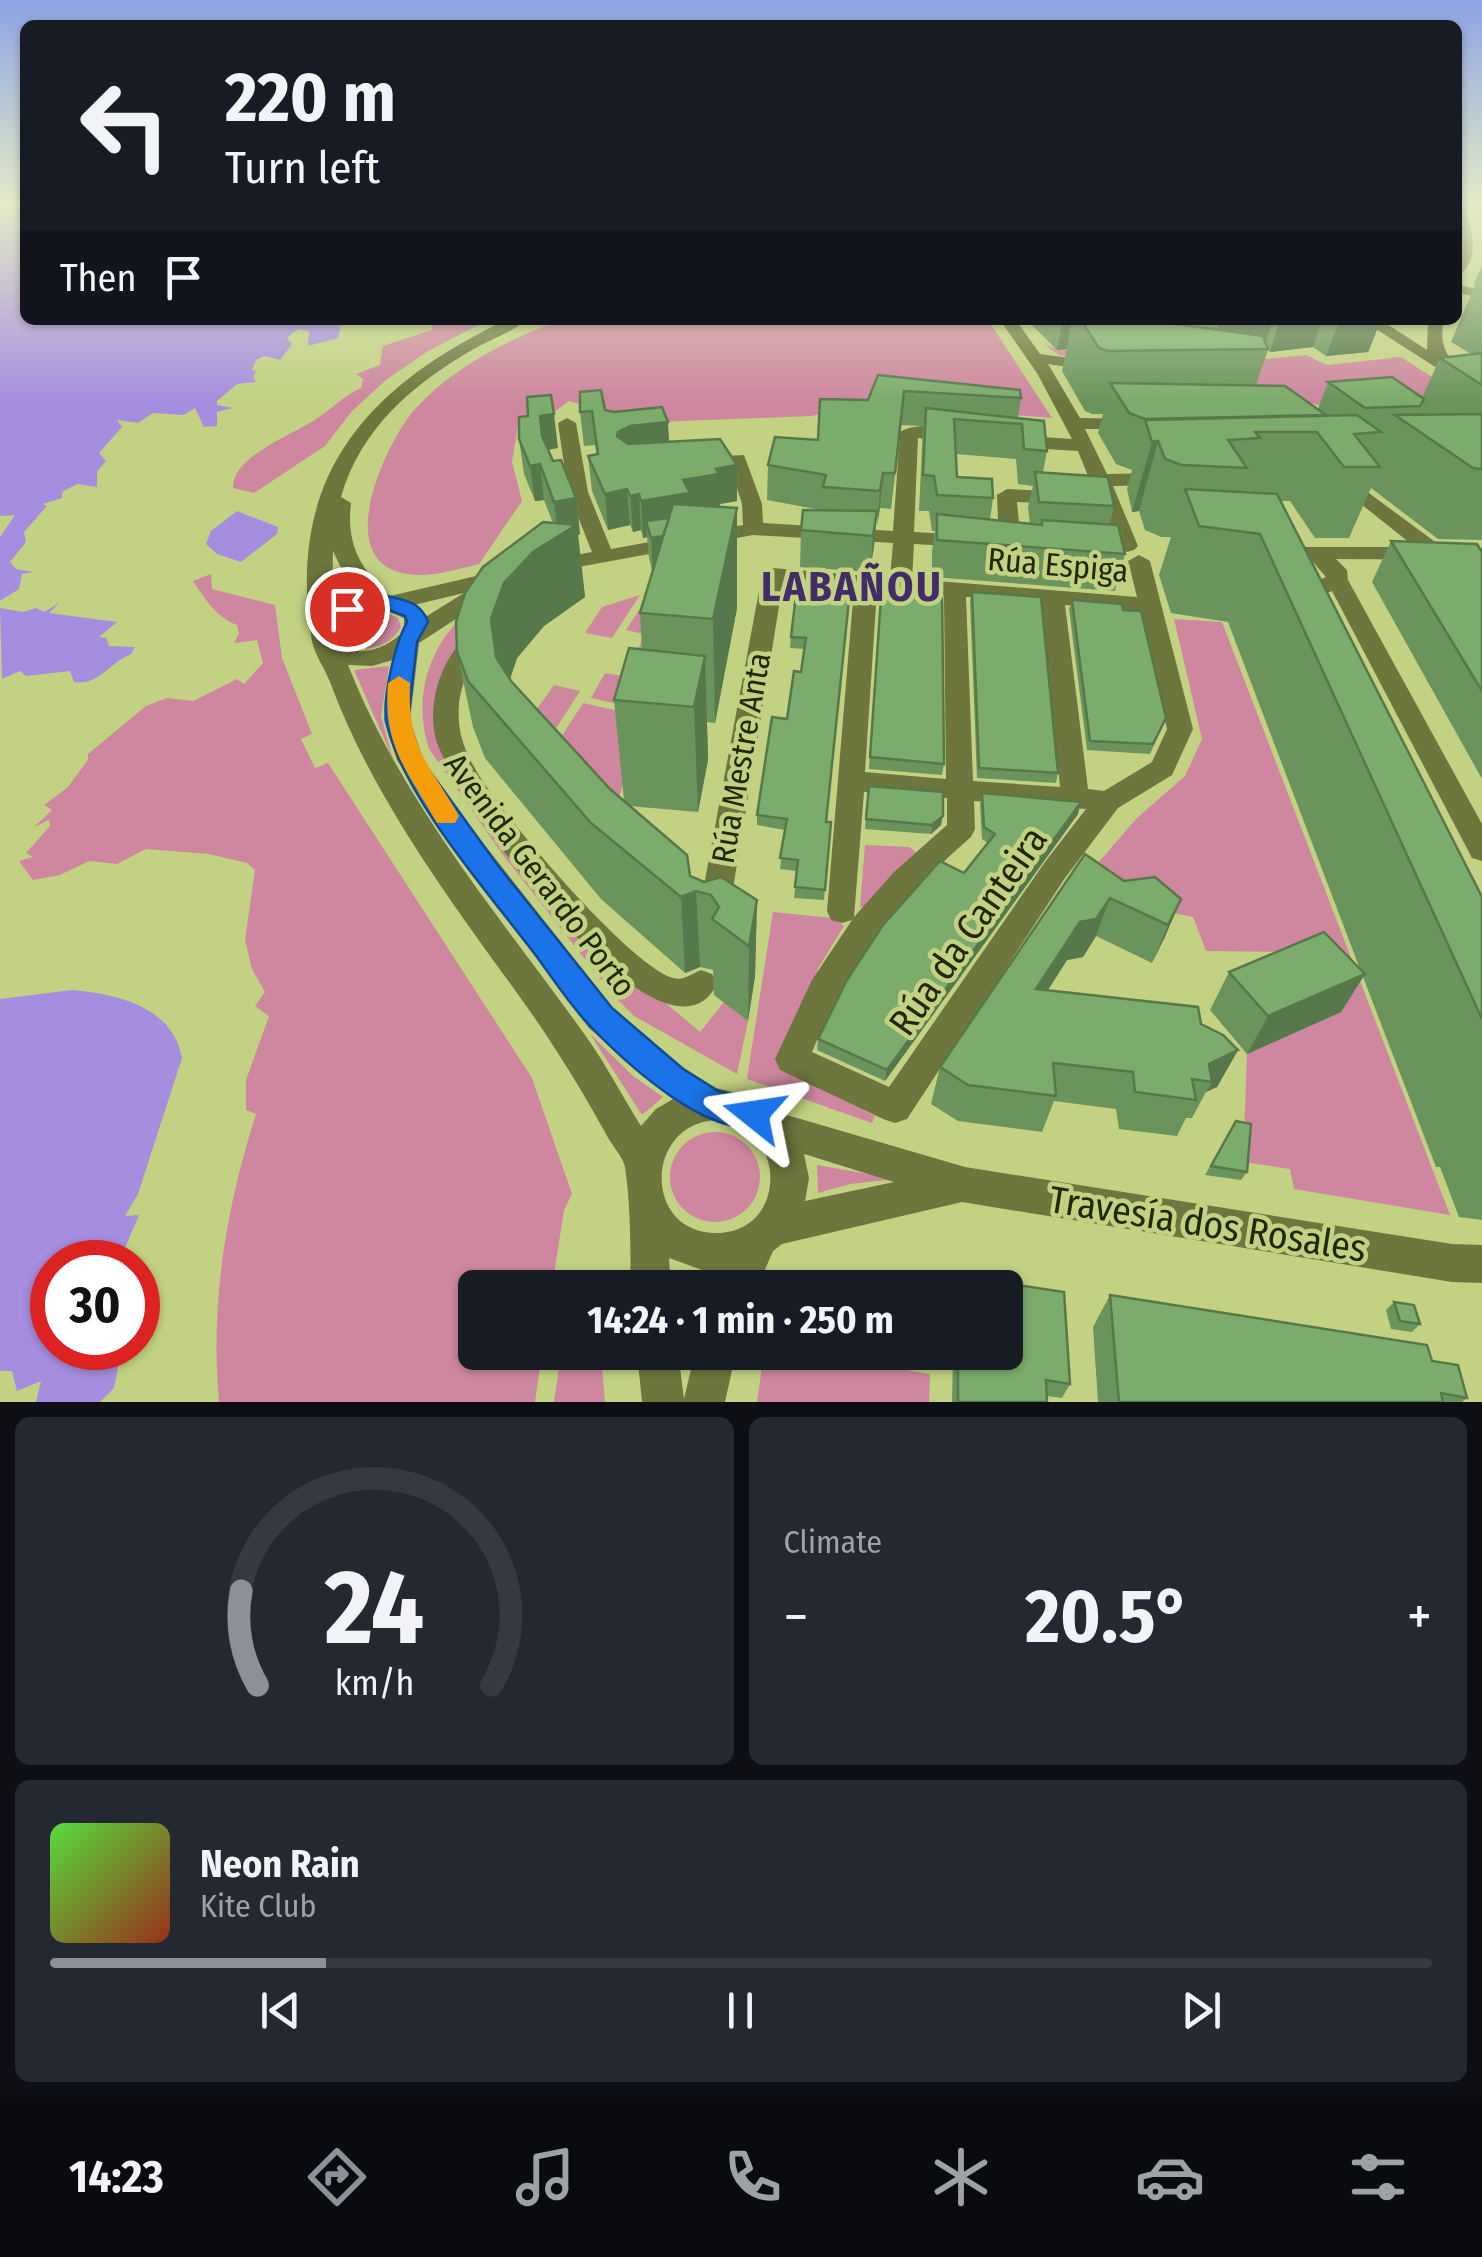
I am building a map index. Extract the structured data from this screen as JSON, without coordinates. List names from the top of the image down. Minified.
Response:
{"streets":{"street":["Rúa Espiga","Rúa Mestre Anta","Avenida Gerardo Porto","Rúa da Canteira","Travesía dos Rosales"]},"crossings":[["Rúa Espiga","Rúa Mestre Anta"],["Avenida Gerardo Porto","Travesía dos Rosales"]],"districts":["LABAÑOU"],"page":{"turn":["220 m","Turn left"],"then":"Then","limit":"30","trip":"14:24 · 1 min · 250 m","tile":"Climate","heat":["−","20.5°","+"],"song":["Neon Rain","Kite Club"],"tabs":"14:23","gauge":["24","km/h"]}}
